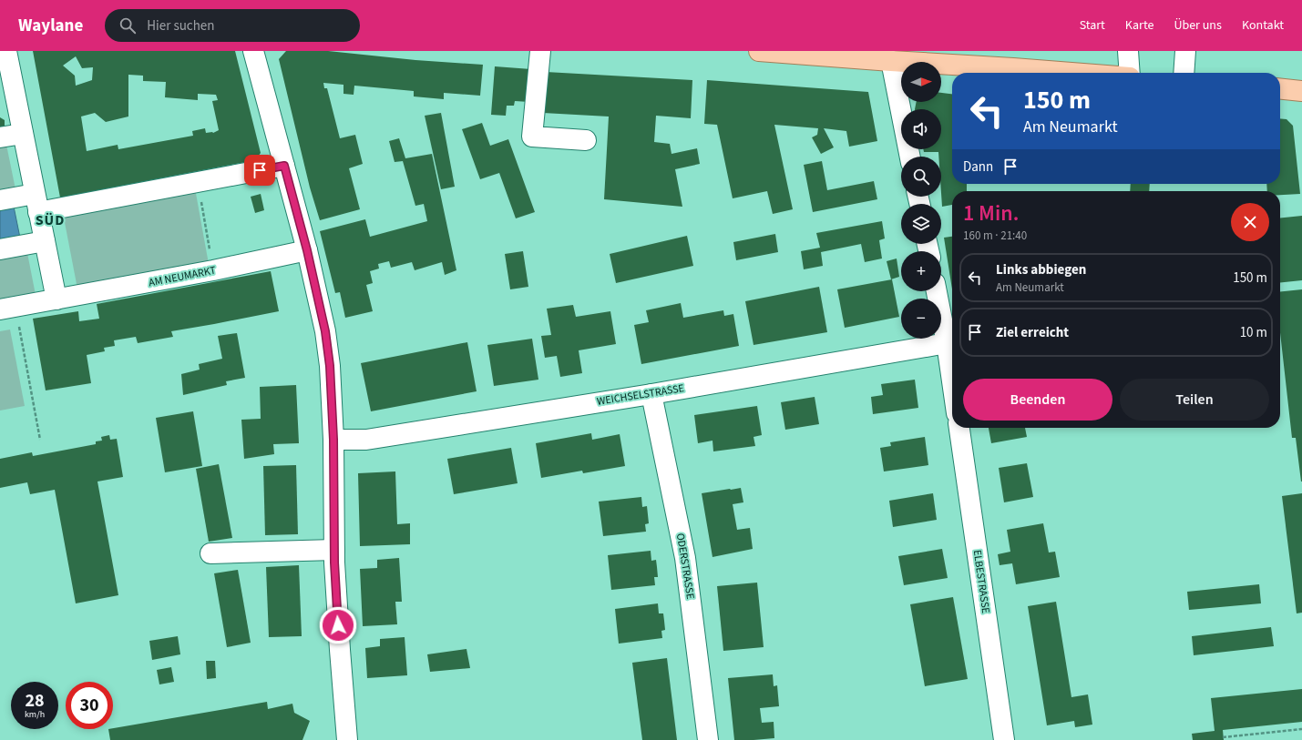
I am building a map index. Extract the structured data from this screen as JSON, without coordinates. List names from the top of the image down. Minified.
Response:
{"streets":{"street":["AM NEUMARKT","WEICHSELSTRASSE","ODERSTRASSE","ELBESTRASSE"]},"crossings":[["WEICHSELSTRASSE","ODERSTRASSE"]],"districts":["SÜD"],"north":"right","page":{"header":"Waylane","search":"Hier suchen","nav":["Start","Karte","Über uns","Kontakt"],"map_buttons":["+","−"],"turn":["150 m","Am Neumarkt"],"then":"Dann","heading":["1 Min.","160 m · 21:40"],"list":[{"name":"Links abbiegen","note":"Am Neumarkt","value":"150 m"},{"name":"Ziel erreicht","value":"10 m"}],"buttons":["Beenden","Teilen"],"speed":"28 km/h","limit":"30"}}
